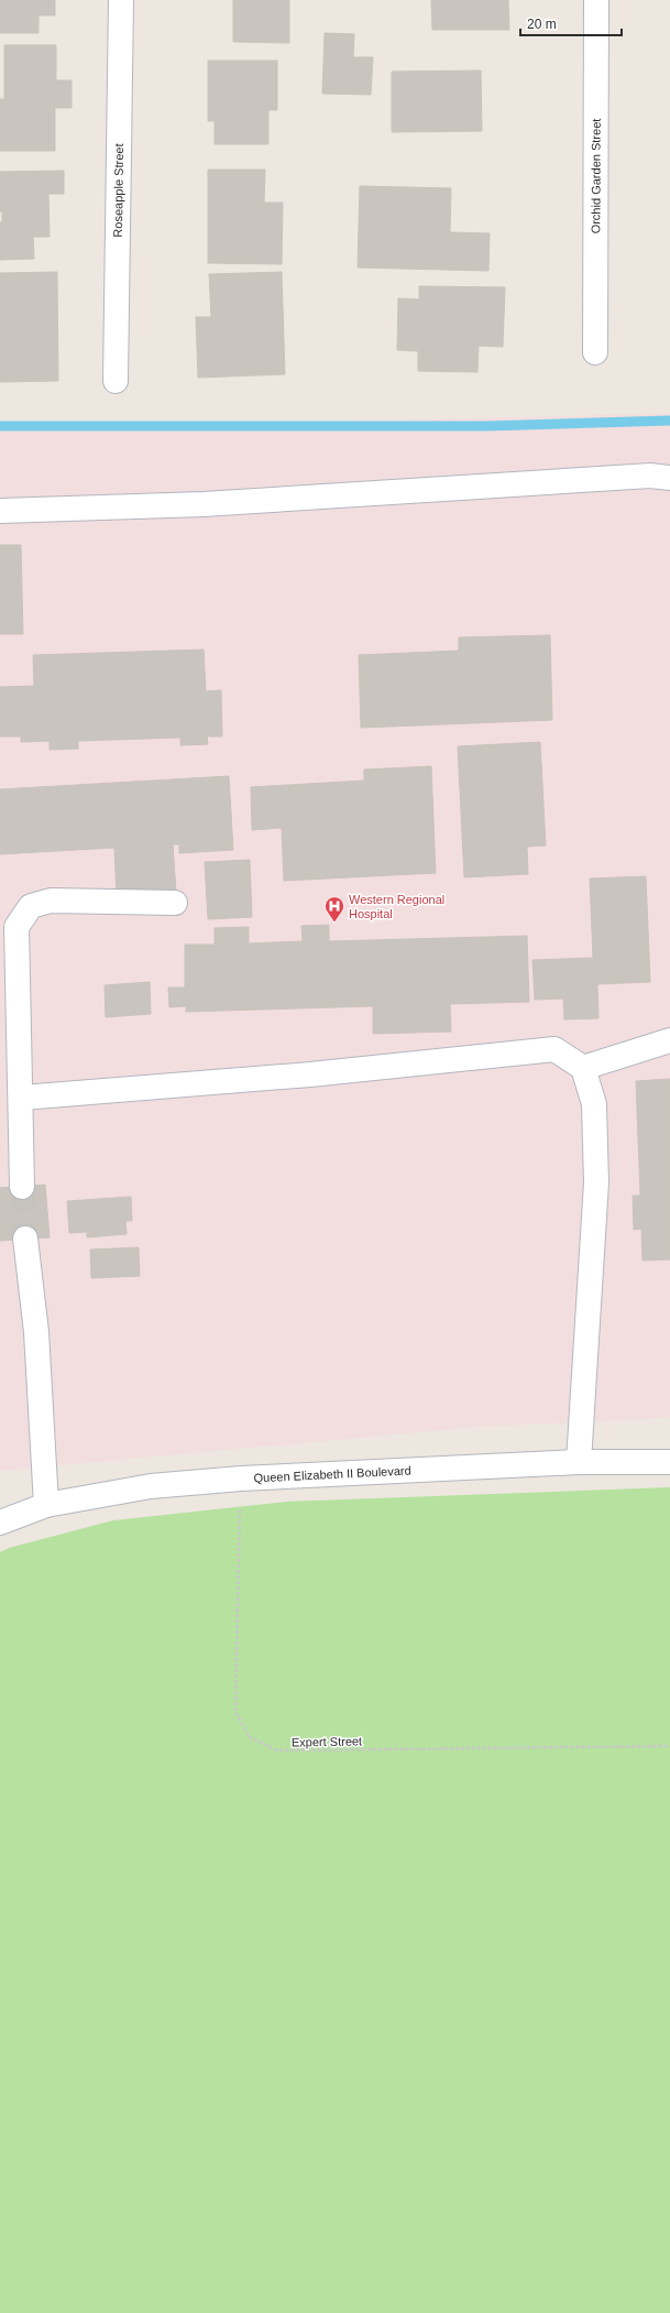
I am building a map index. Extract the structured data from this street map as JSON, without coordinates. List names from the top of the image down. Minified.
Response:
{"streets":{"street":["Orchid Garden Street","Roseapple Street","Queen Elizabeth II Boulevard"],"path":["Expert Street"]},"crossings":[["Queen Elizabeth II Boulevard","Expert Street"]],"places":{"hospital":["Western Regional Hospital"]},"scale_bar":"20 m"}
